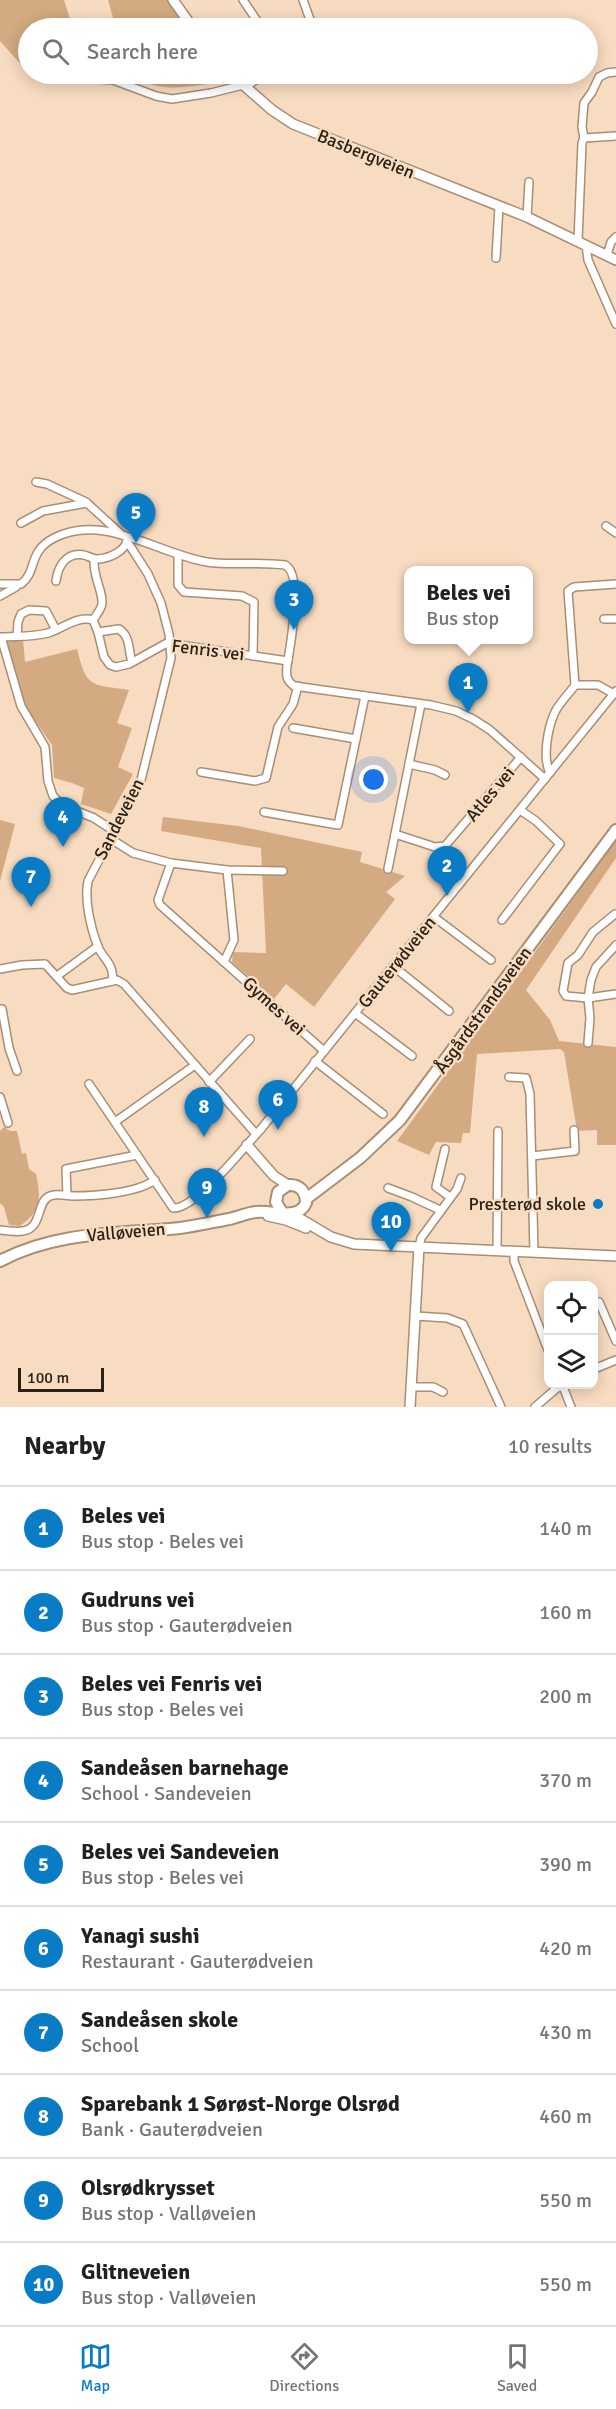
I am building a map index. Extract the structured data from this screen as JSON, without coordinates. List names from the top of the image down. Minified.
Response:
{"streets":{"main road":["Basbergveien","Åsgårdstrandsveien","Valløveien"],"street":["Fenris vei","Atles vei","Sandeveien","Gauterødveien","Gymes vei"]},"crossings":[["Fenris vei","Sandeveien"],["Gauterødveien","Gymes vei"],["Åsgårdstrandsveien","Valløveien"]],"places":["Presterød skole"],"scale_bar":"100 m","page":{"search":"Search here","pins":["5","3","1","4","2","7","6","8","9","10"],"popup":["Beles vei","Bus stop"],"scale":"100 m","heading":["Nearby","10 results"],"list":[{"mark":"1","name":"Beles vei","note":"Bus stop · Beles vei","value":"140 m"},{"mark":"2","name":"Gudruns vei","note":"Bus stop · Gauterødveien","value":"160 m"},{"mark":"3","name":"Beles vei Fenris vei","note":"Bus stop · Beles vei","value":"200 m"},{"mark":"4","name":"Sandeåsen barnehage","note":"School · Sandeveien","value":"370 m"},{"mark":"5","name":"Beles vei Sandeveien","note":"Bus stop · Beles vei","value":"390 m"},{"mark":"6","name":"Yanagi sushi","note":"Restaurant · Gauterødveien","value":"420 m"},{"mark":"7","name":"Sandeåsen skole","note":"School","value":"430 m"},{"mark":"8","name":"Sparebank 1 Sørøst-Norge Olsrød","note":"Bank · Gauterødveien","value":"460 m"},{"mark":"9","name":"Olsrødkrysset","note":"Bus stop · Valløveien","value":"550 m"},{"mark":"10","name":"Glitneveien","note":"Bus stop · Valløveien","value":"550 m"}],"nav":["Map","Directions","Saved"]}}
